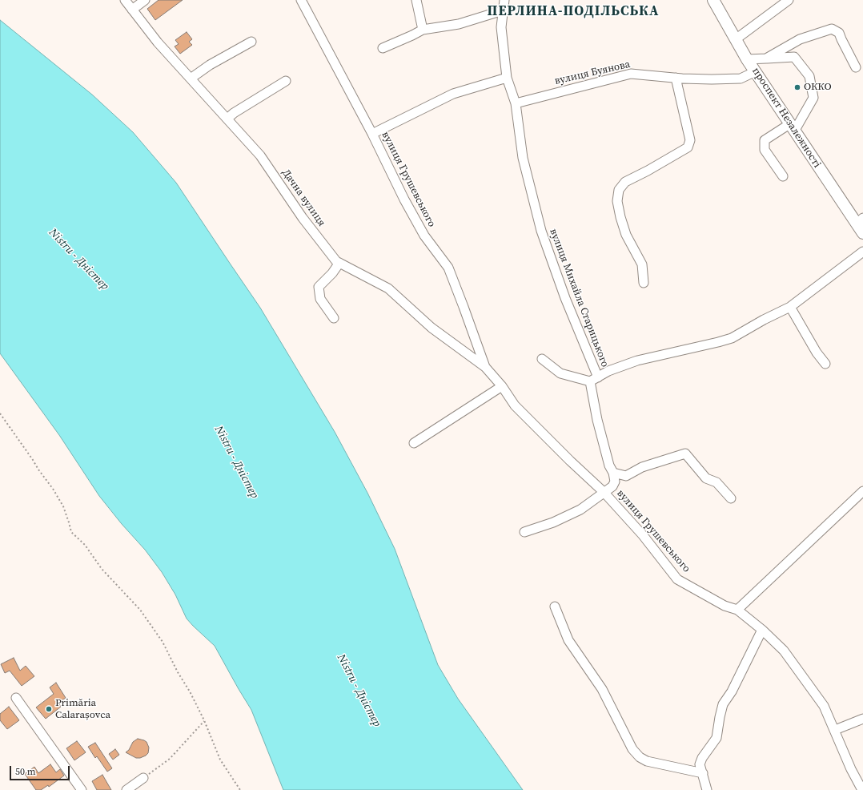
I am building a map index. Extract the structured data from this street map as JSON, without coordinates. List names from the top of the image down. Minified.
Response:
{"streets":{"main road":["проспект Незалежності"],"street":["вулиця Буянова","вулиця Грушевського","Дачна вулиця","вулиця Михайла Старицького"]},"crossings":[["вулиця Буянова","проспект Незалежності"],["вулиця Буянова","вулиця Михайла Старицького"],["вулиця Грушевського","Дачна вулиця"]],"districts":["ПЕРЛИНА-ПОДІЛЬСЬКА"],"water":["Nistru - Дністер"],"places":["ОККО","Primăria Calarașovca"],"scale_bar":"50 m"}
